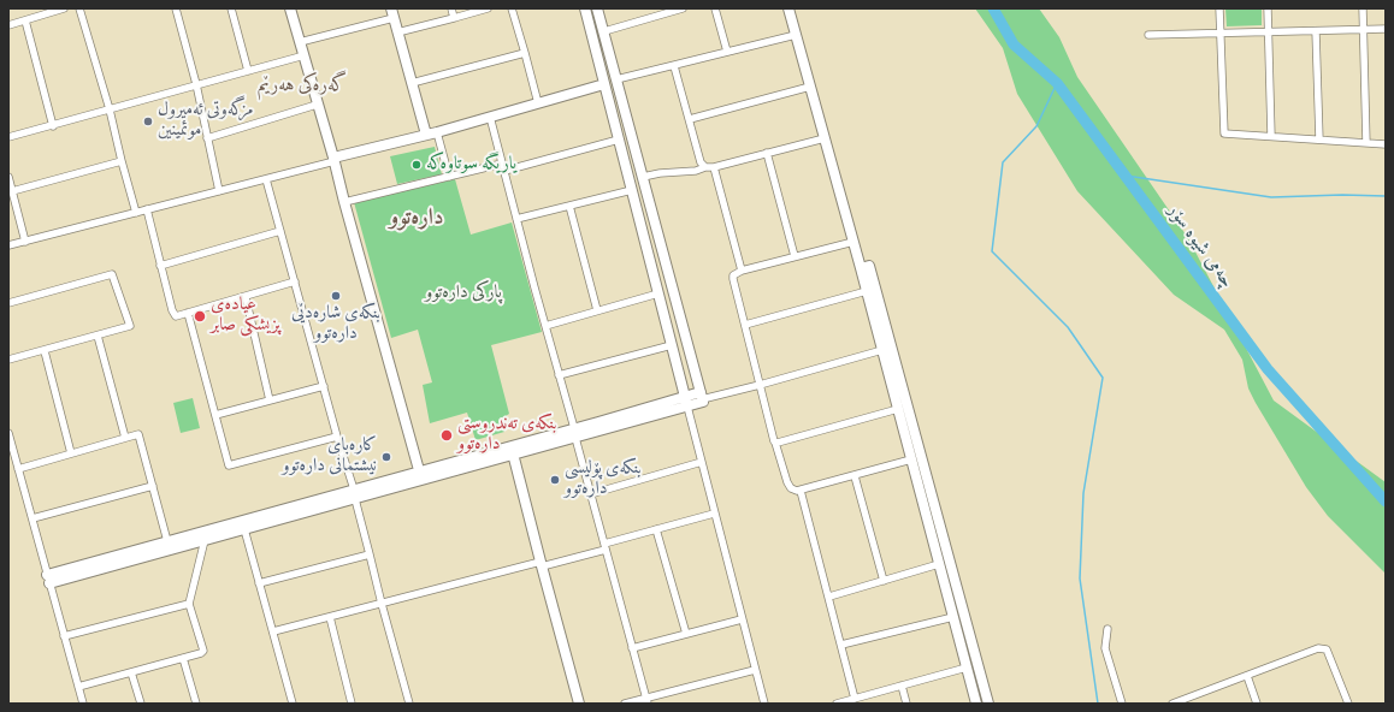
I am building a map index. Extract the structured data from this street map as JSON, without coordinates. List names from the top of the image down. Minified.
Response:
{"districts":["گەرەکی هەرێم","دارەتوو"],"water":["چەمی شیوە سۆر"],"parks":["پارکی دارەتوو"],"places":["مزگەوتی ئەمیرول موئمینین","یاریگە سوتاوەکە","بنکەی شارەدێی دارەتوو","عیادەی پزیشکی صابر","بنکەی تەندروستی دارەتوو","کارەبای نیشتمانی دارەتوو","بنکەی پۆلیسی دارەتوو"]}
